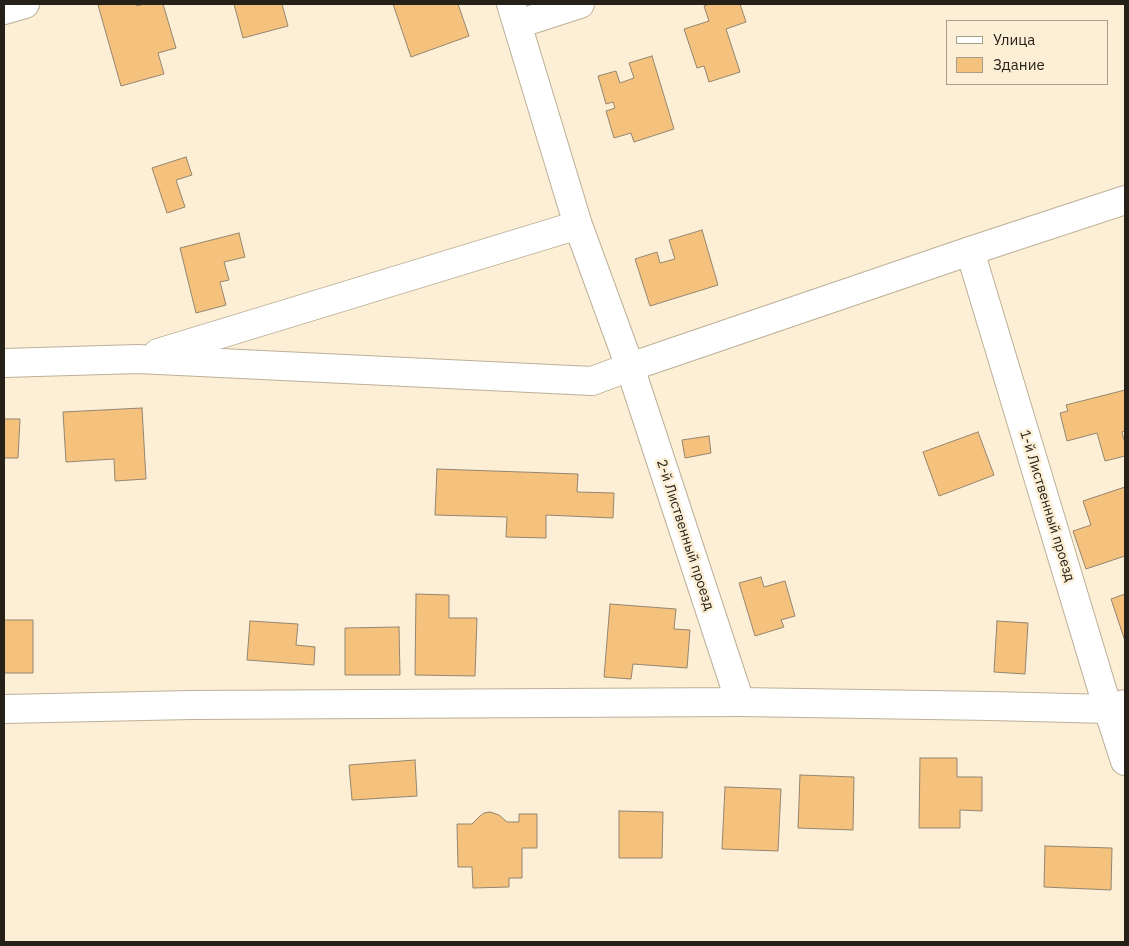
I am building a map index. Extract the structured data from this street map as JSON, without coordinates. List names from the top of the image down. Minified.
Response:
{"streets":{"street":["1-й Лиственный проезд","2-й Лиственный проезд"]},"legend":["Улица","Здание"]}
